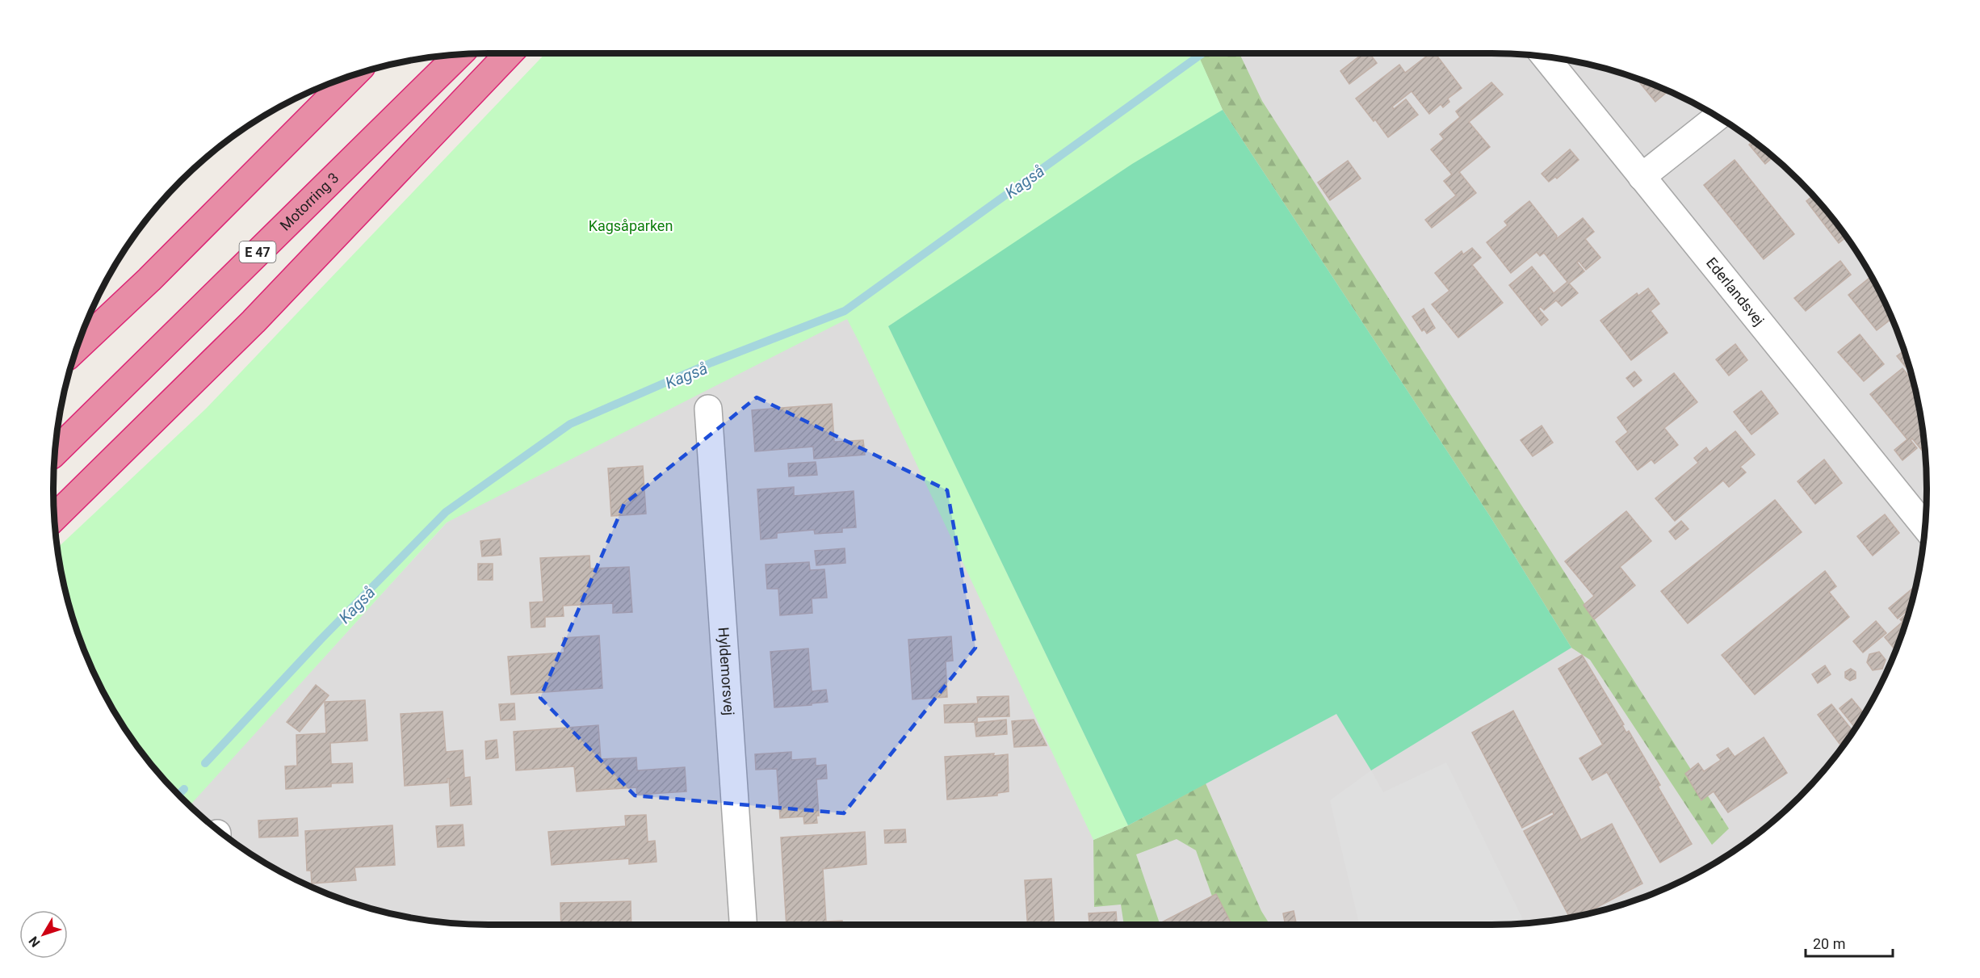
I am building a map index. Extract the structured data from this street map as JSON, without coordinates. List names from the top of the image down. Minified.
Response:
{"streets":{"highway":["Motorring 3","E 47"],"street":["Ederlandsvej","Hyldemorsvej"]},"water":["Kagså"],"parks":["Kagsåparken"],"scale_bar":"20 m","north":"bottom left"}
